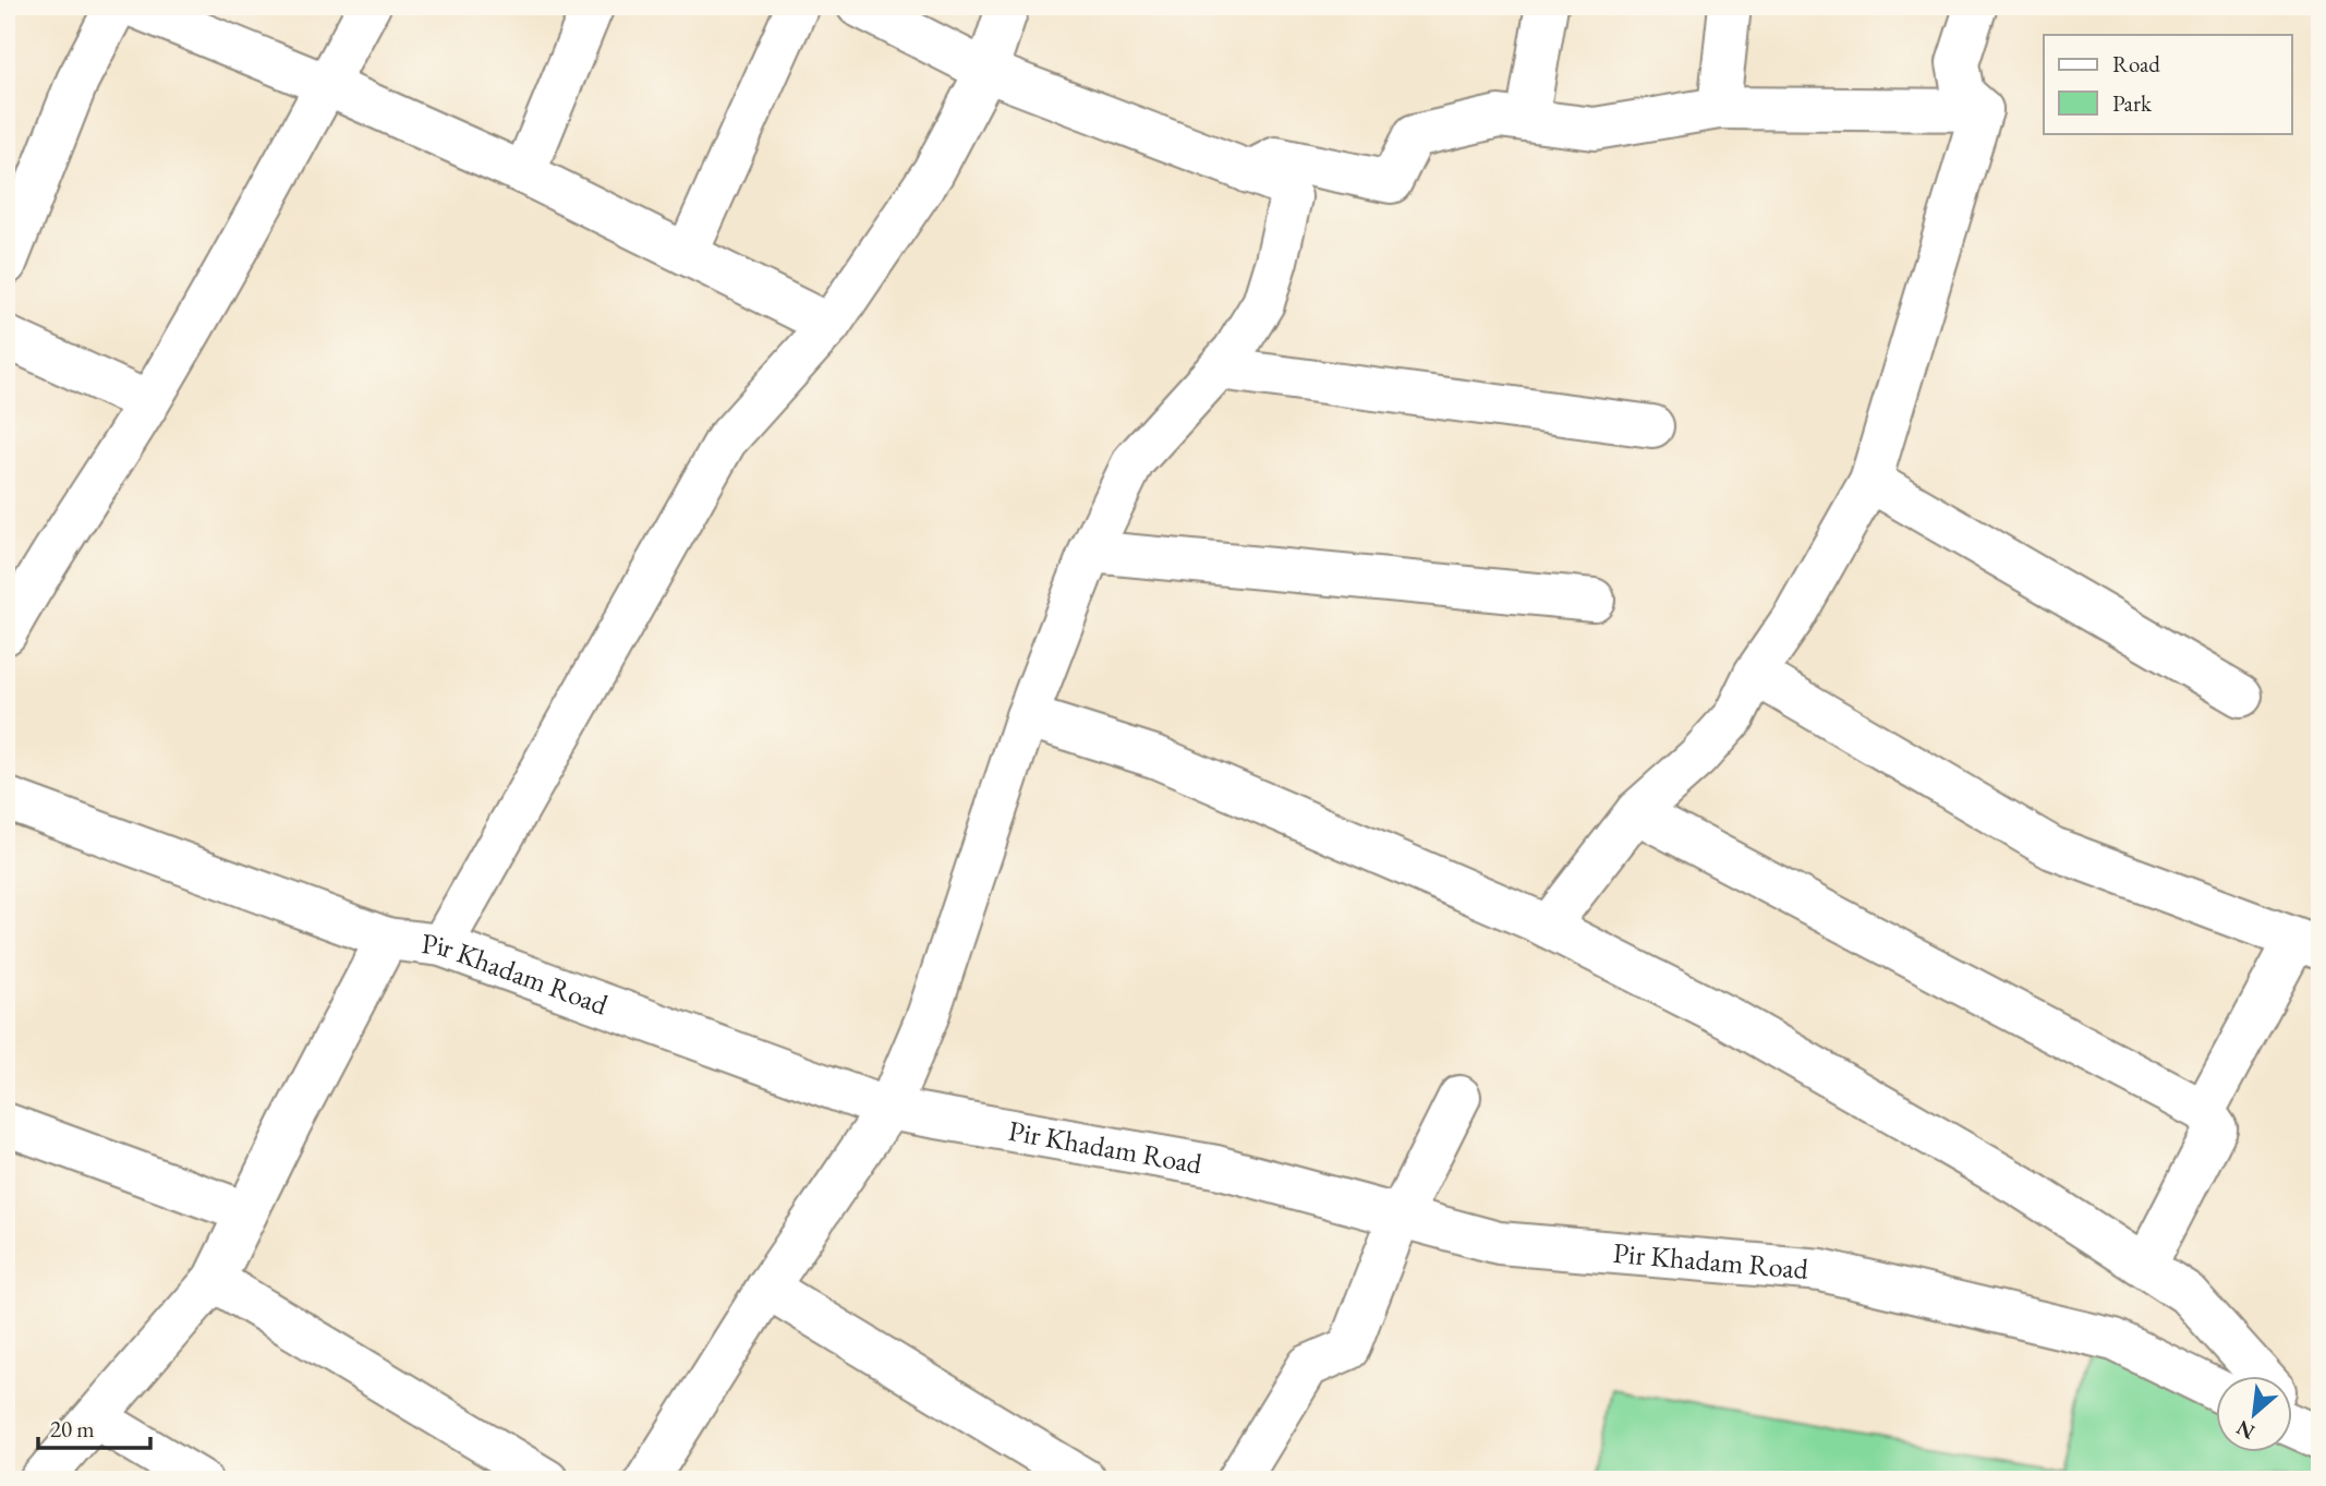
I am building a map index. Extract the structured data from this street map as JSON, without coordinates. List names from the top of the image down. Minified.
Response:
{"streets":{"street":["Pir Khadam Road"]},"legend":["Road","Park"],"scale_bar":"20 m","north":"bottom left"}
